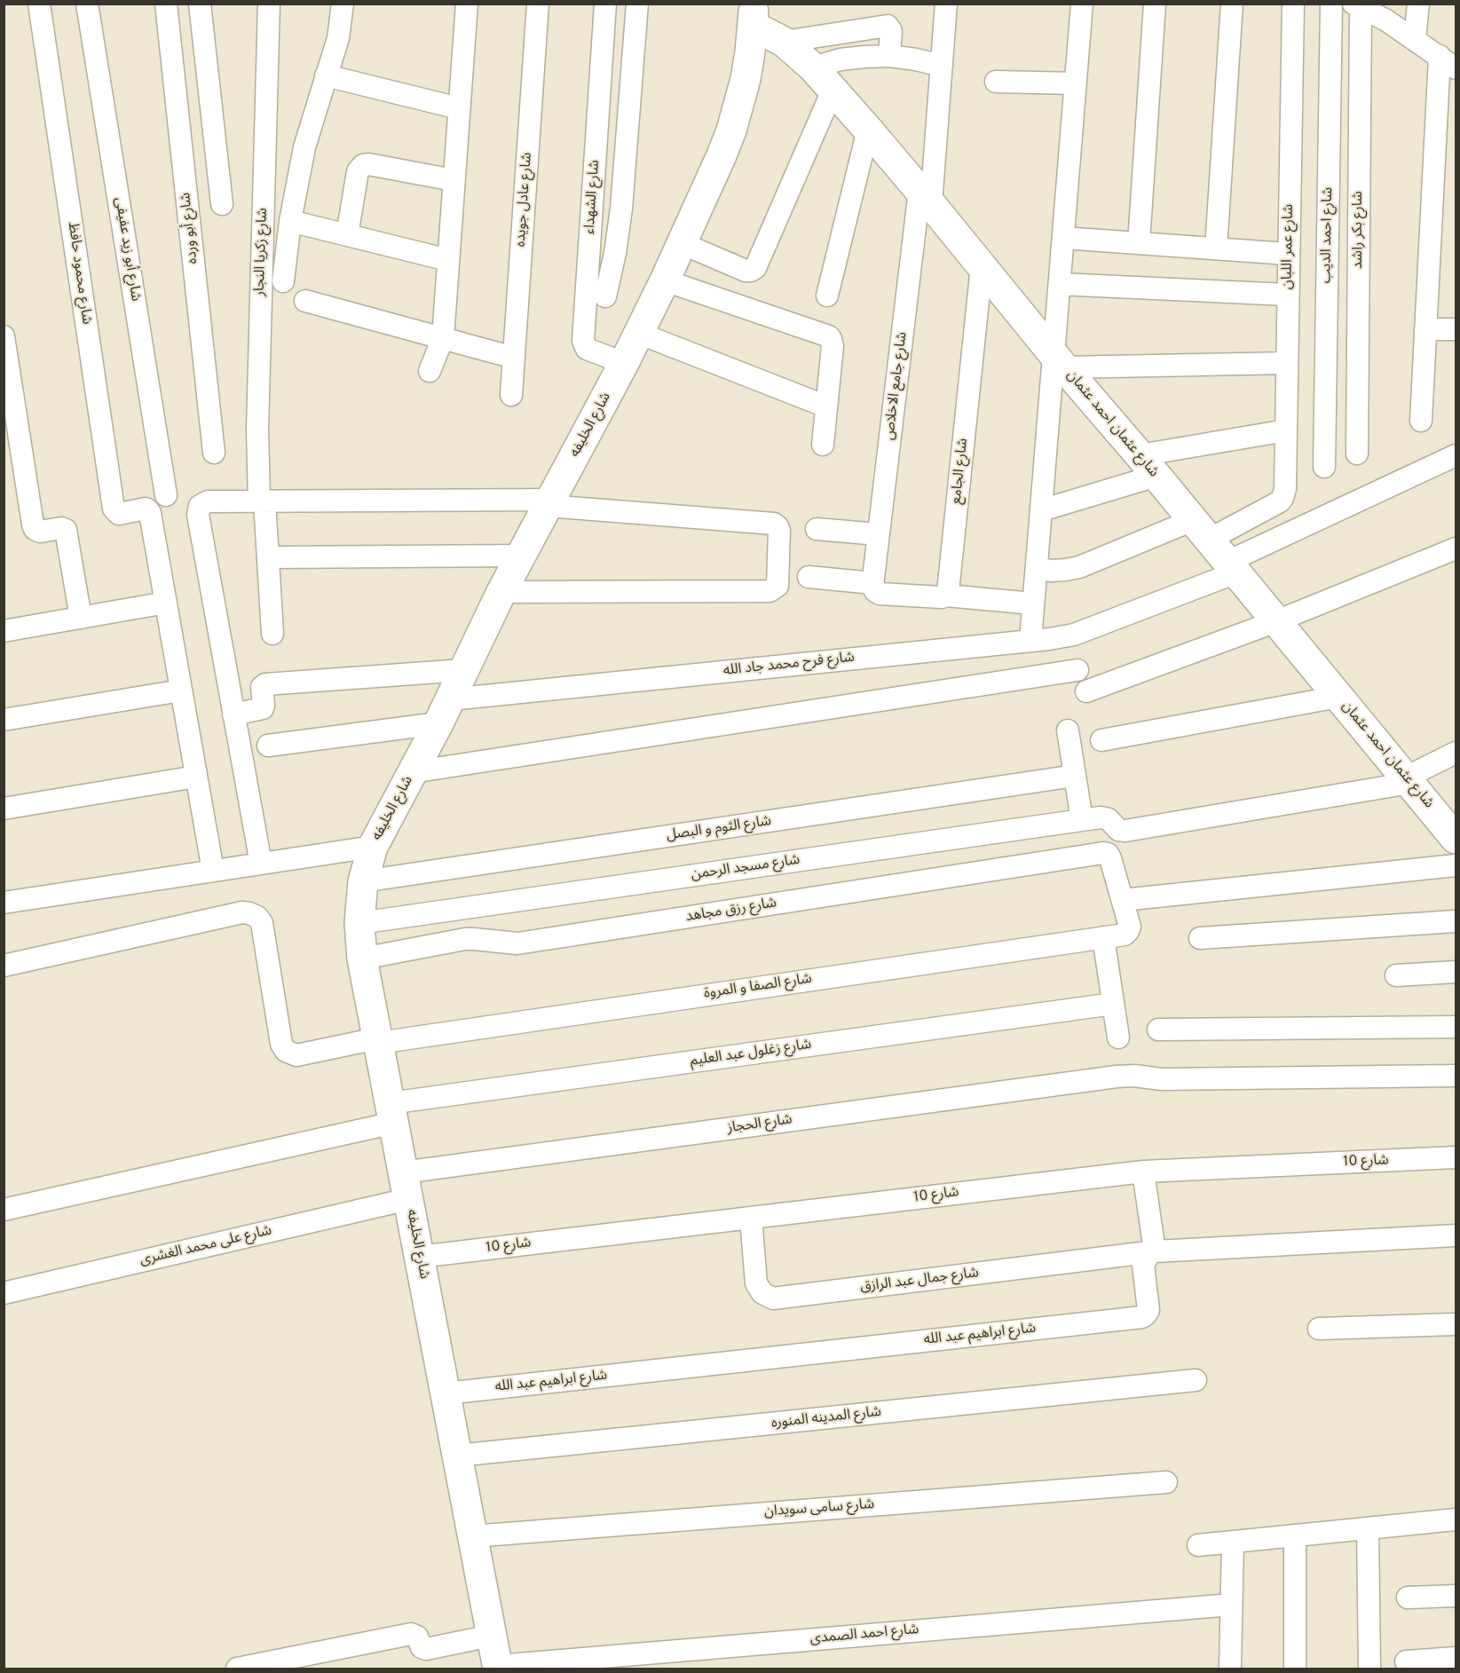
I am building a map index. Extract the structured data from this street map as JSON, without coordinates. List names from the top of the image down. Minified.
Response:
{"streets":{"main road":["شارع عثمان احمد عثمان","شارع الخليفه"],"street":["شارع الشهداء","شارع عادل جويده","شارع أبو ورده","شارع بكر راشد","شارع احمد الديب","شارع عمر اللبان","شارع أبو زيد عفيفى","شارع زكريا النجار","شارع محمود حافظ","شارع جامع الاخلاص","شارع الجامع","شارع فرح محمد جاد الله","شارع الثوم و البصل","شارع مسجد الرحمن","شارع رزق مجاهد","شارع الصفا و المروة","شارع زغلول عبد العليم","شارع الحجاز","شارع 10","شارع على محمد الغشرى","شارع جمال عبد الرازق","شارع ابراهيم عبد الله","شارع المدينه المنوره","شارع سامى سويدان","شارع احمد الصمدى"]},"crossings":[["شارع الشهداء","شارع الخليفه"],["شارع عمر اللبان","شارع عثمان احمد عثمان"],["شارع جامع الاخلاص","شارع عثمان احمد عثمان"],["شارع عثمان احمد عثمان","شارع الخليفه"],["شارع عثمان احمد عثمان","شارع الجامع"],["شارع عثمان احمد عثمان","شارع فرح محمد جاد الله"],["شارع عثمان احمد عثمان","شارع مسجد الرحمن"],["شارع الخليفه","شارع فرح محمد جاد الله"],["شارع الخليفه","شارع الثوم و البصل"],["شارع الخليفه","شارع مسجد الرحمن"],["شارع الخليفه","شارع رزق مجاهد"],["شارع الخليفه","شارع الصفا و المروة"],["شارع الخليفه","شارع زغلول عبد العليم"],["شارع الخليفه","شارع الحجاز"],["شارع الخليفه","شارع 10"],["شارع الخليفه","شارع على محمد الغشرى"],["شارع الخليفه","شارع ابراهيم عبد الله"],["شارع الخليفه","شارع المدينه المنوره"],["شارع الخليفه","شارع سامى سويدان"],["شارع الخليفه","شارع احمد الصمدى"],["شارع رزق مجاهد","شارع الصفا و المروة"],["شارع الحجاز","شارع على محمد الغشرى"],["شارع 10","شارع جمال عبد الرازق"],["شارع جمال عبد الرازق","شارع ابراهيم عبد الله"]]}
